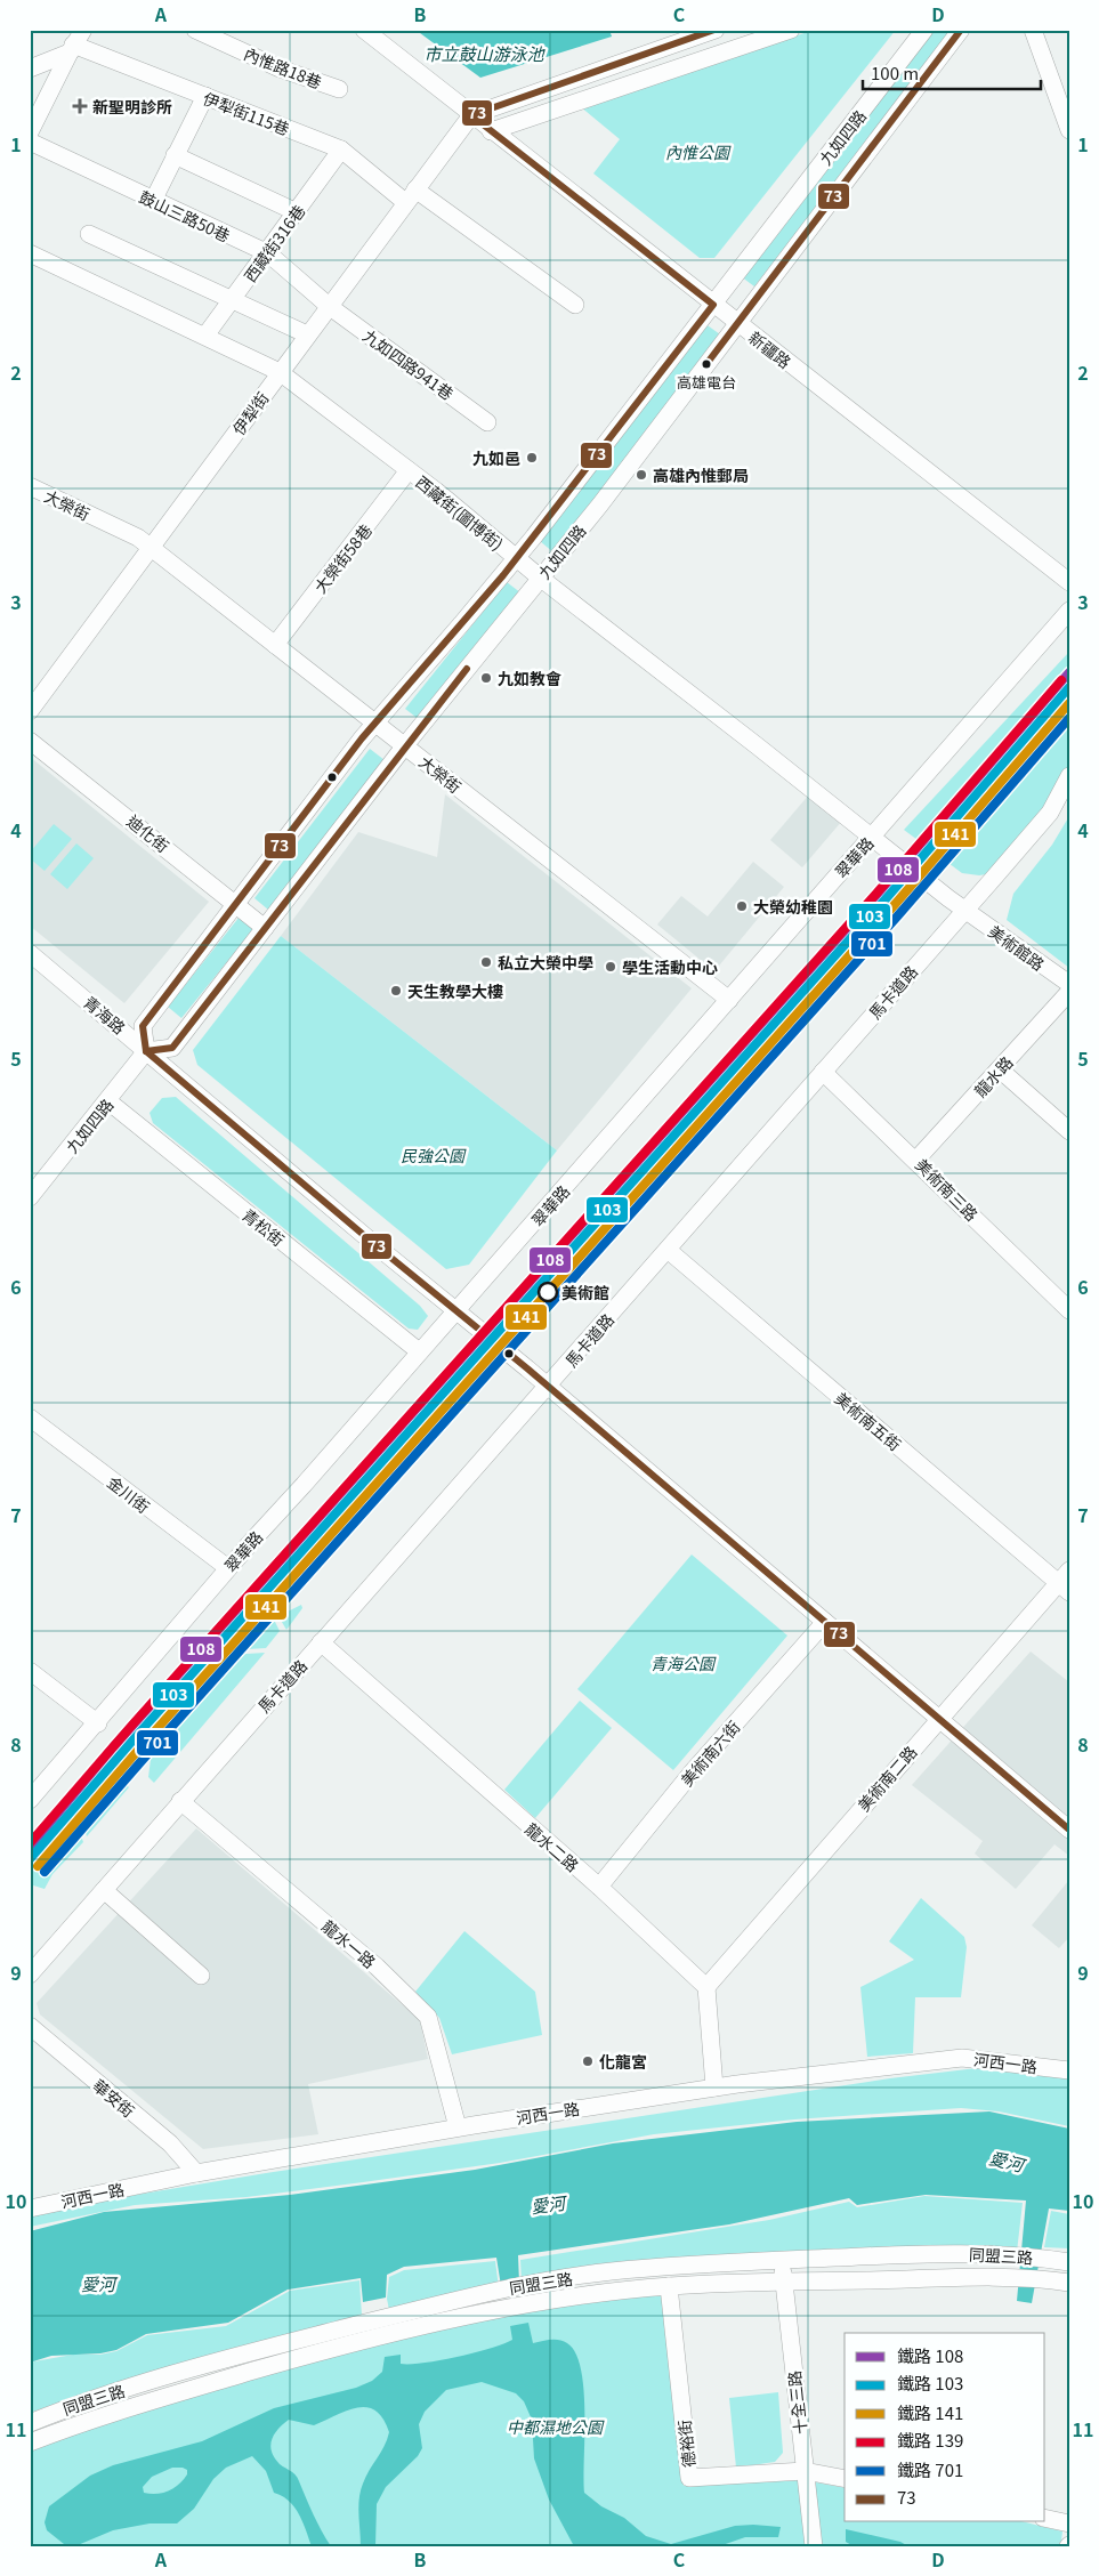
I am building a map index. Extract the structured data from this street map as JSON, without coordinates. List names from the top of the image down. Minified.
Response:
{"streets":{"street":["內惟路18巷","伊犁街115巷","九如四路","鼓山三路50巷","西藏街316巷","新疆路","九如四路941巷","伊犁街","大榮街","西藏街(圖博街)","大榮街58巷","迪化街","翠華路","美術館路","馬卡道路","青海路","龍水路","美術南三路","青松街","美術南五街","金川街","美術南六街","美術南二路","龍水二路","龍水一路","河西一路","華安街","同盟三路","十全三路","德裕街"]},"crossings":[["伊犁街115巷","西藏街316巷"],["伊犁街115巷","伊犁街"],["九如四路","新疆路"],["九如四路","大榮街"],["九如四路","西藏街(圖博街)"],["九如四路","迪化街"],["九如四路","青海路"],["九如四路","青松街"],["鼓山三路50巷","西藏街316巷"],["鼓山三路50巷","九如四路941巷"],["鼓山三路50巷","伊犁街"],["西藏街316巷","西藏街(圖博街)"],["新疆路","伊犁街"],["九如四路941巷","伊犁街"],["伊犁街","大榮街"],["伊犁街","西藏街(圖博街)"],["大榮街","大榮街58巷"],["大榮街","翠華路"],["西藏街(圖博街)","大榮街58巷"],["西藏街(圖博街)","翠華路"],["西藏街(圖博街)","美術館路"],["西藏街(圖博街)","馬卡道路"],["翠華路","青海路"],["翠華路","青松街"],["翠華路","金川街"],["美術館路","馬卡道路"],["馬卡道路","青海路"],["馬卡道路","美術南三路"],["馬卡道路","美術南五街"],["馬卡道路","龍水二路"],["馬卡道路","龍水一路"],["青海路","美術南六街"],["青海路","美術南二路"],["龍水路","美術南三路"],["美術南五街","美術南二路"],["美術南六街","龍水二路"],["美術南二路","龍水二路"],["龍水一路","河西一路"],["河西一路","華安街"],["同盟三路","十全三路"],["同盟三路","德裕街"],["十全三路","德裕街"]],"water":["市立鼓山游泳池","愛河"],"parks":["內惟公園","民強公園","青海公園","中都濕地公園"],"places":{"health":["新聖明診所"],"other":["高雄電台","九如邑","高雄內惟郵局","九如教會","大榮幼稚園","私立大榮中學","學生活動中心","天生教學大樓","美術館","化龍宮"]},"lines":["transit line 73","rail line 108","rail line 139","rail line 103","rail line 141","rail line 701"],"legend":["鐵路 108","鐵路 103","鐵路 141","鐵路 139","鐵路 701","73"],"scale_bar":"100 m","grid":{"columns":["A","B","C","D"],"rows":["1","2","3","4","5","6","7","8","9","10","11"]}}
